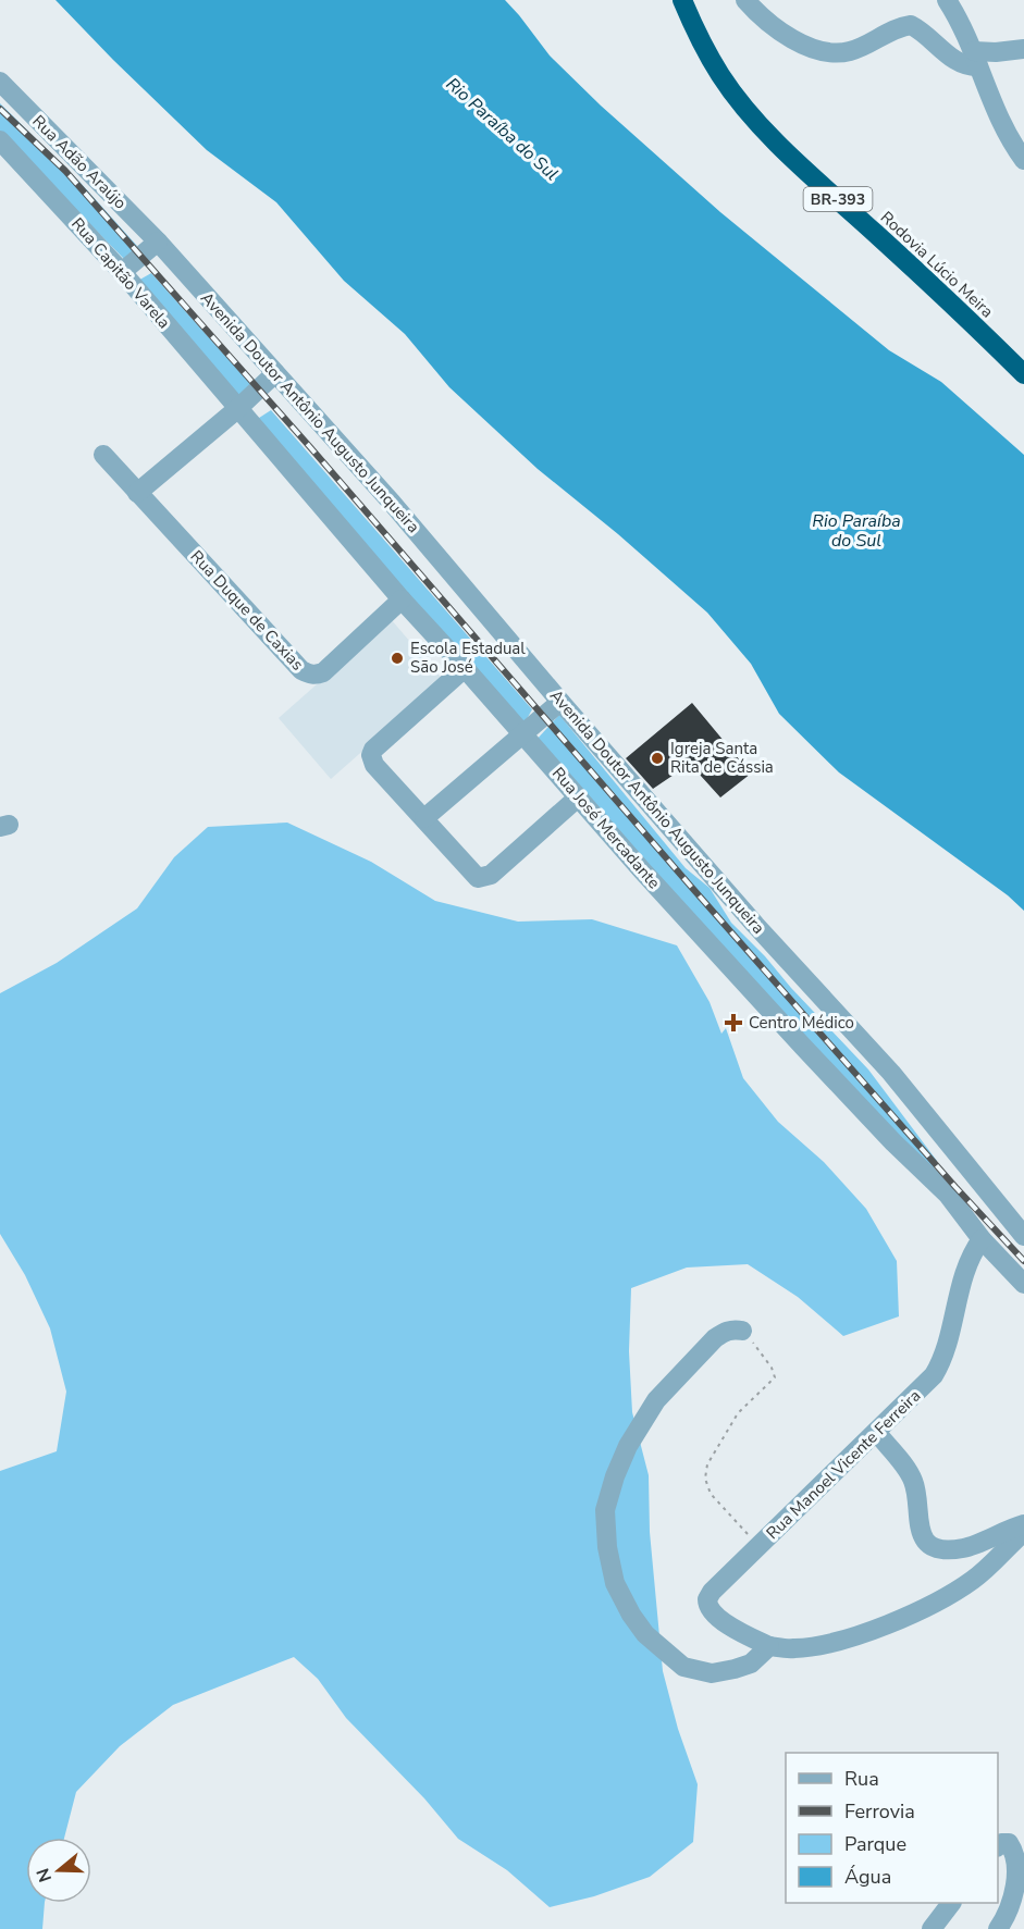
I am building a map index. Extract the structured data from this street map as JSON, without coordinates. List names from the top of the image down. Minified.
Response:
{"streets":{"highway":["BR-393","Rodovia Lúcio Meira"],"street":["Rua Adão Araújo","Rua Capitão Varela","Avenida Doutor Antônio Augusto Junqueira","Rua Duque de Caxias","Rua José Mercadante","Rua Manoel Vicente Ferreira"]},"crossings":[["Rua Adão Araújo","Avenida Doutor Antônio Augusto Junqueira"],["Rua Capitão Varela","Rua José Mercadante"],["Rua Duque de Caxias","Rua José Mercadante"],["Rua José Mercadante","Rua Manoel Vicente Ferreira"]],"water":["Rio Paraíba do Sul"],"places":{"other":["Escola Estadual São José","Igreja Santa Rita de Cássia"],"health":["Centro Médico"]},"legend":["Rua","Ferrovia","Parque","Água"],"north":"left"}
